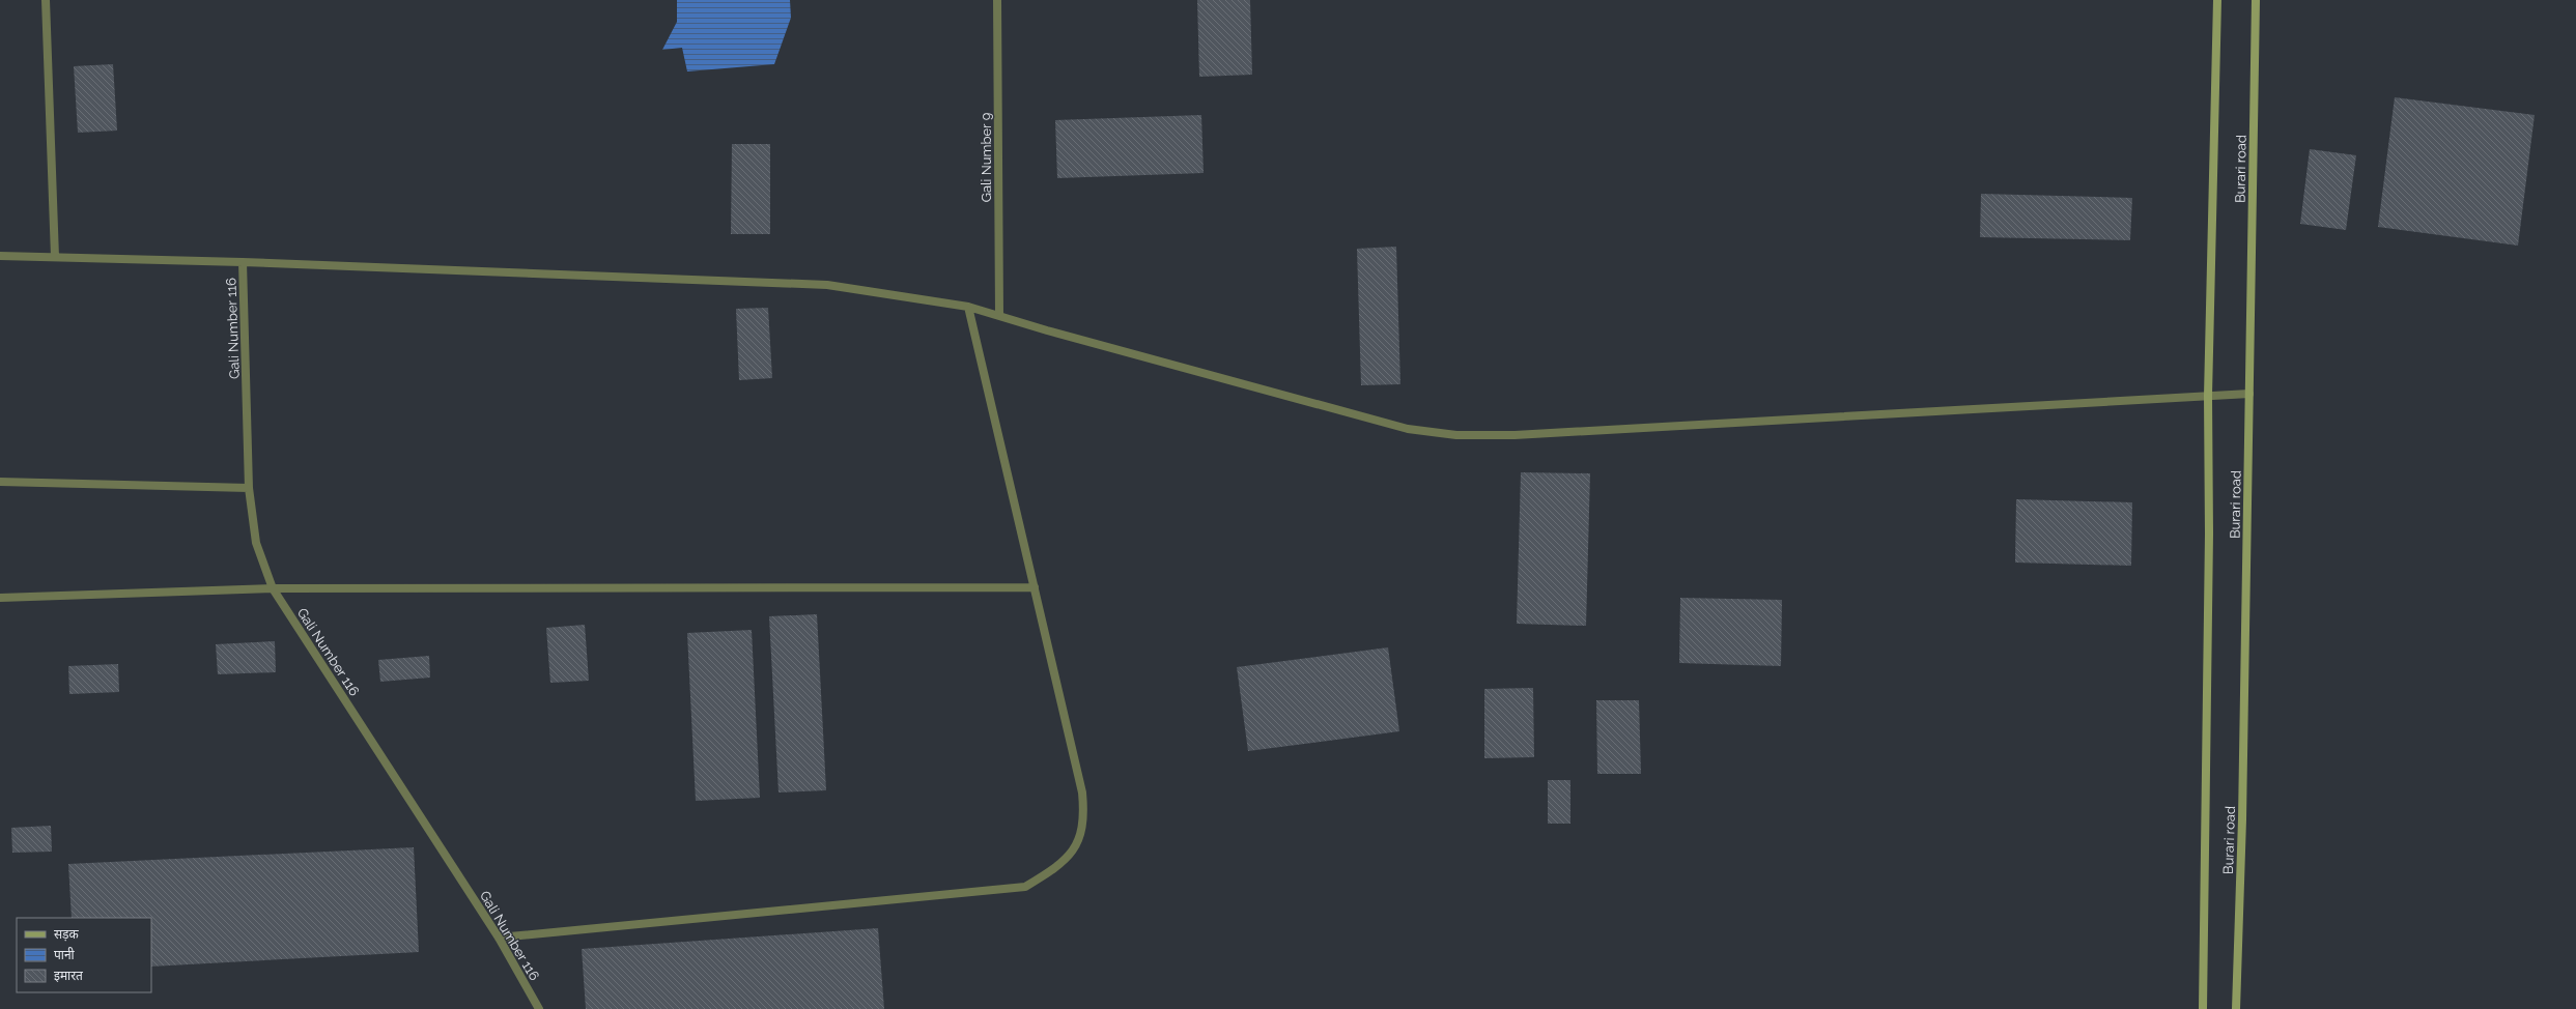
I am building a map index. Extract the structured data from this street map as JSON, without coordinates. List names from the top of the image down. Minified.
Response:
{"streets":{"main road":["Burari road"],"street":["Gali Number 9","Gali Number 116"]},"legend":["सड़क","पानी","इमारत"]}
